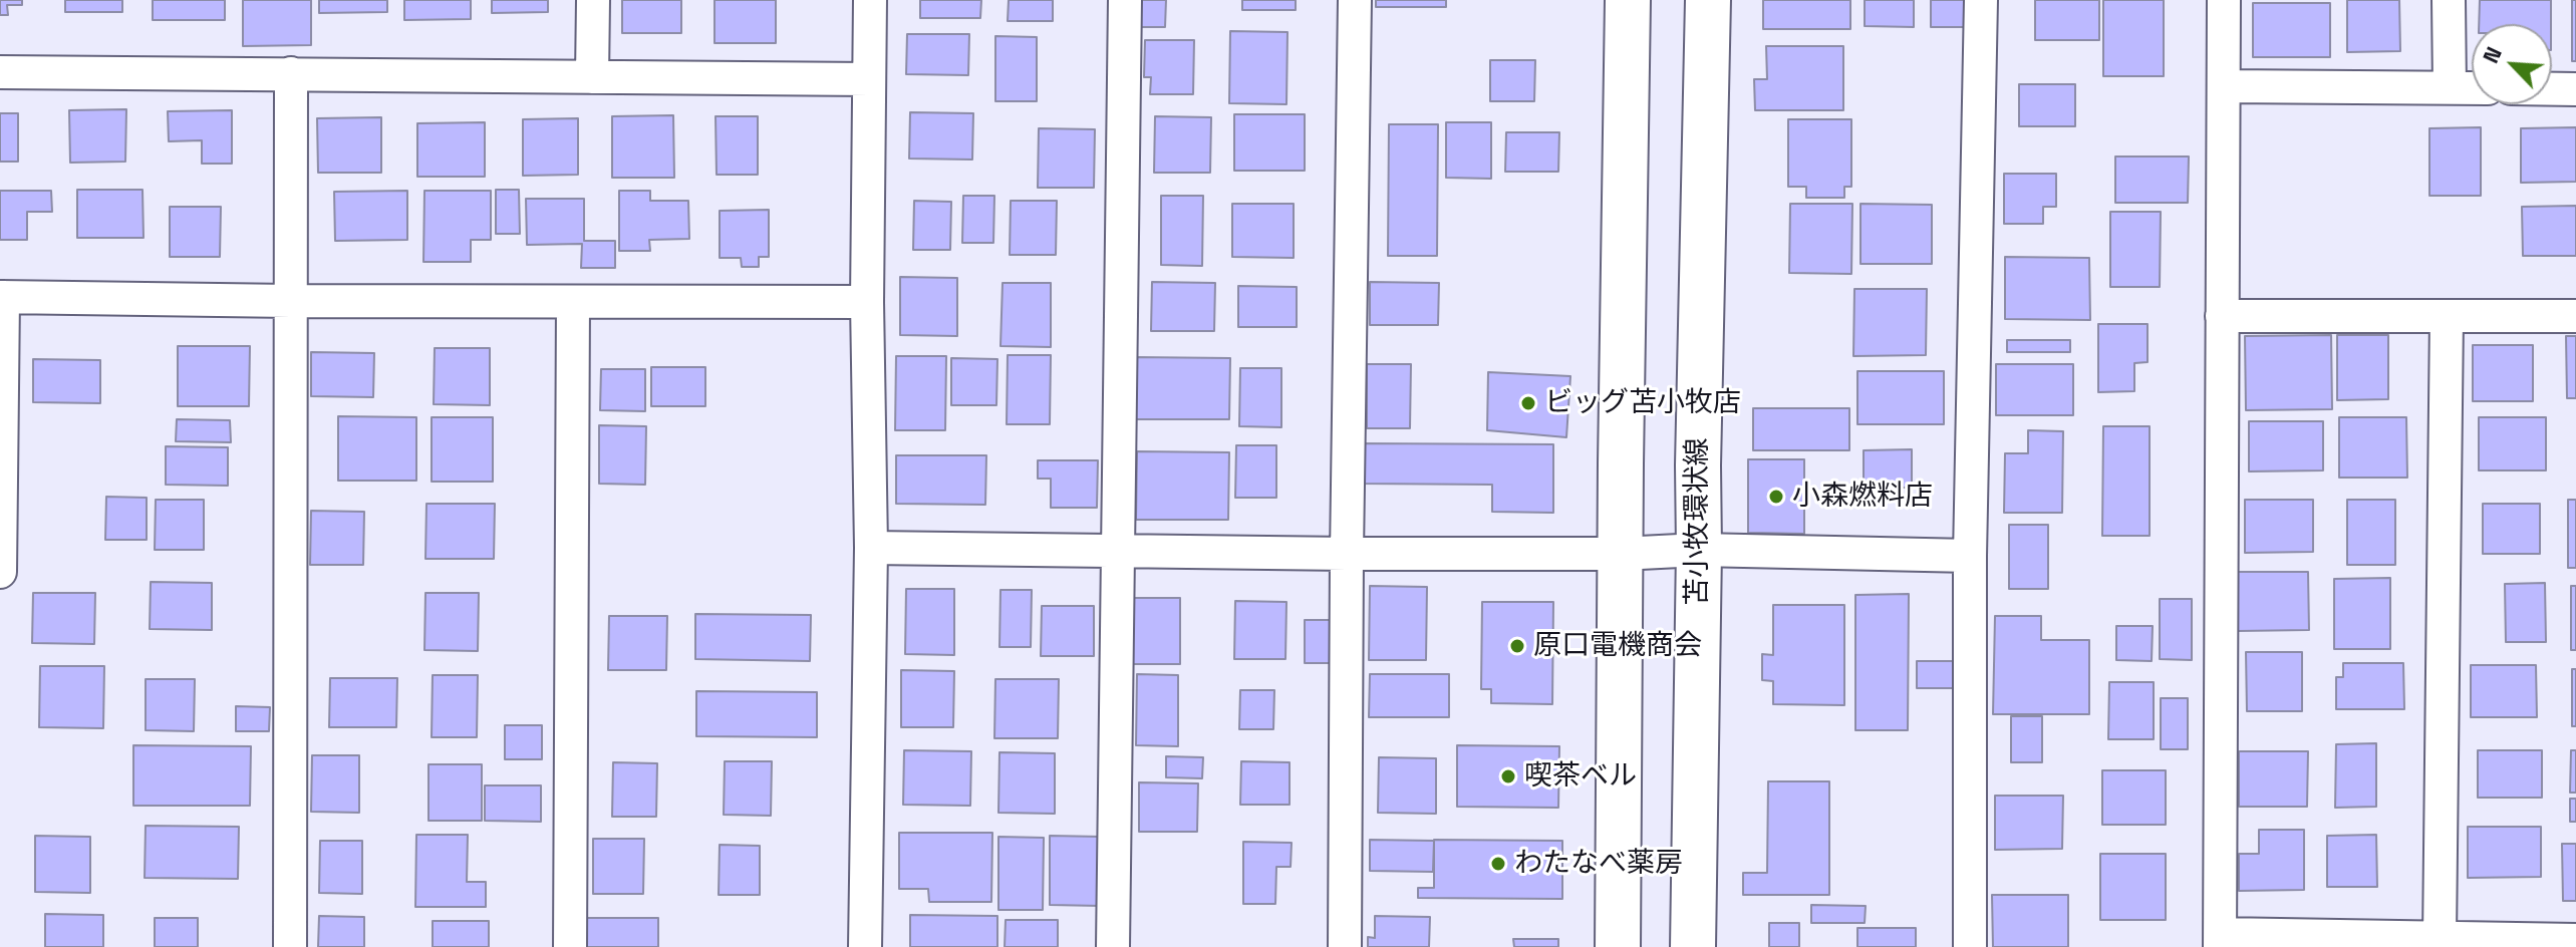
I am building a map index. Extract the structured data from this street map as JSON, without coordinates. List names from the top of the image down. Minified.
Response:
{"streets":{"main road":["苫小牧環状線"]},"places":["ビッグ苫小牧店","小森燃料店","原口電機商会","喫茶ベル","わたなべ薬房"],"north":"top left"}
